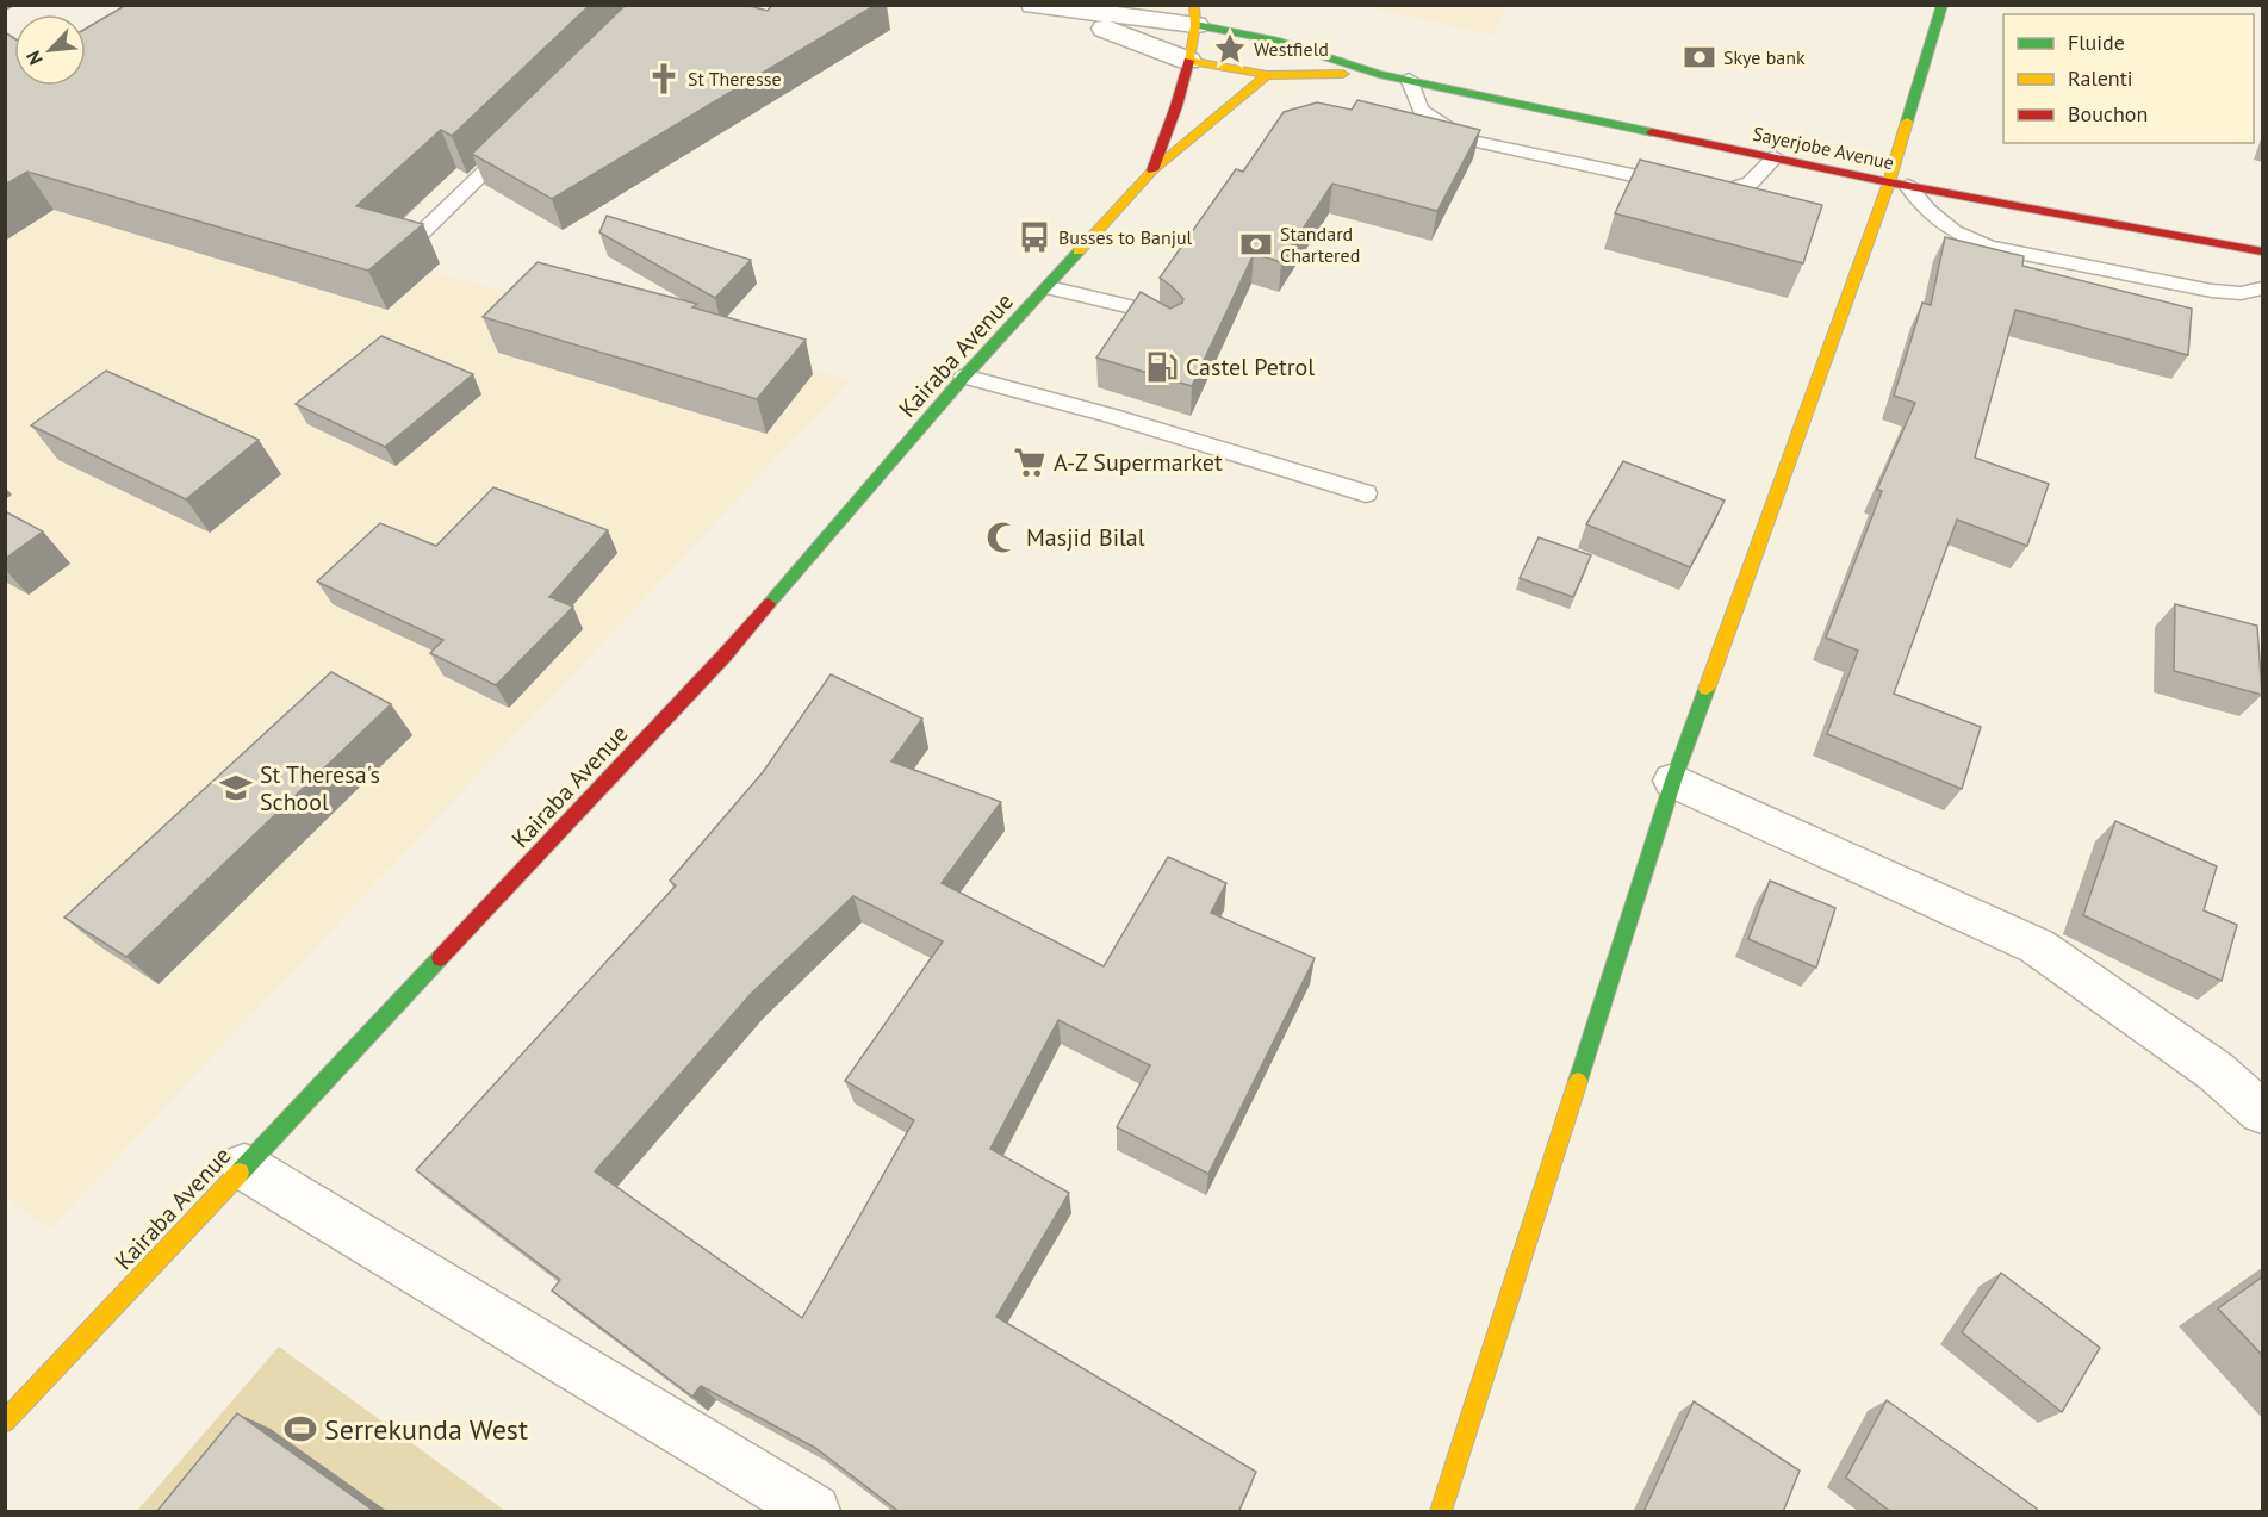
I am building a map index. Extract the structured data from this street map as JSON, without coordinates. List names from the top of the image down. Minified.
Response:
{"streets":{"street":["Sayerjobe Avenue","Kairaba Avenue"]},"crossings":[["Sayerjobe Avenue","Kairaba Avenue"]],"places":{"place":["Westfield"],"bank":["Skye bank","Standard Chartered"],"church":["St Theresse"],"bus stop":["Busses to Banjul"],"fuel station":["Castel Petrol"],"supermarket":["A-Z Supermarket"],"mosque":["Masjid Bilal"],"school or university":["St Theresa's School"],"sports":["Serrekunda West"]},"legend":["Fluide","Ralenti","Bouchon"],"north":"bottom left"}
